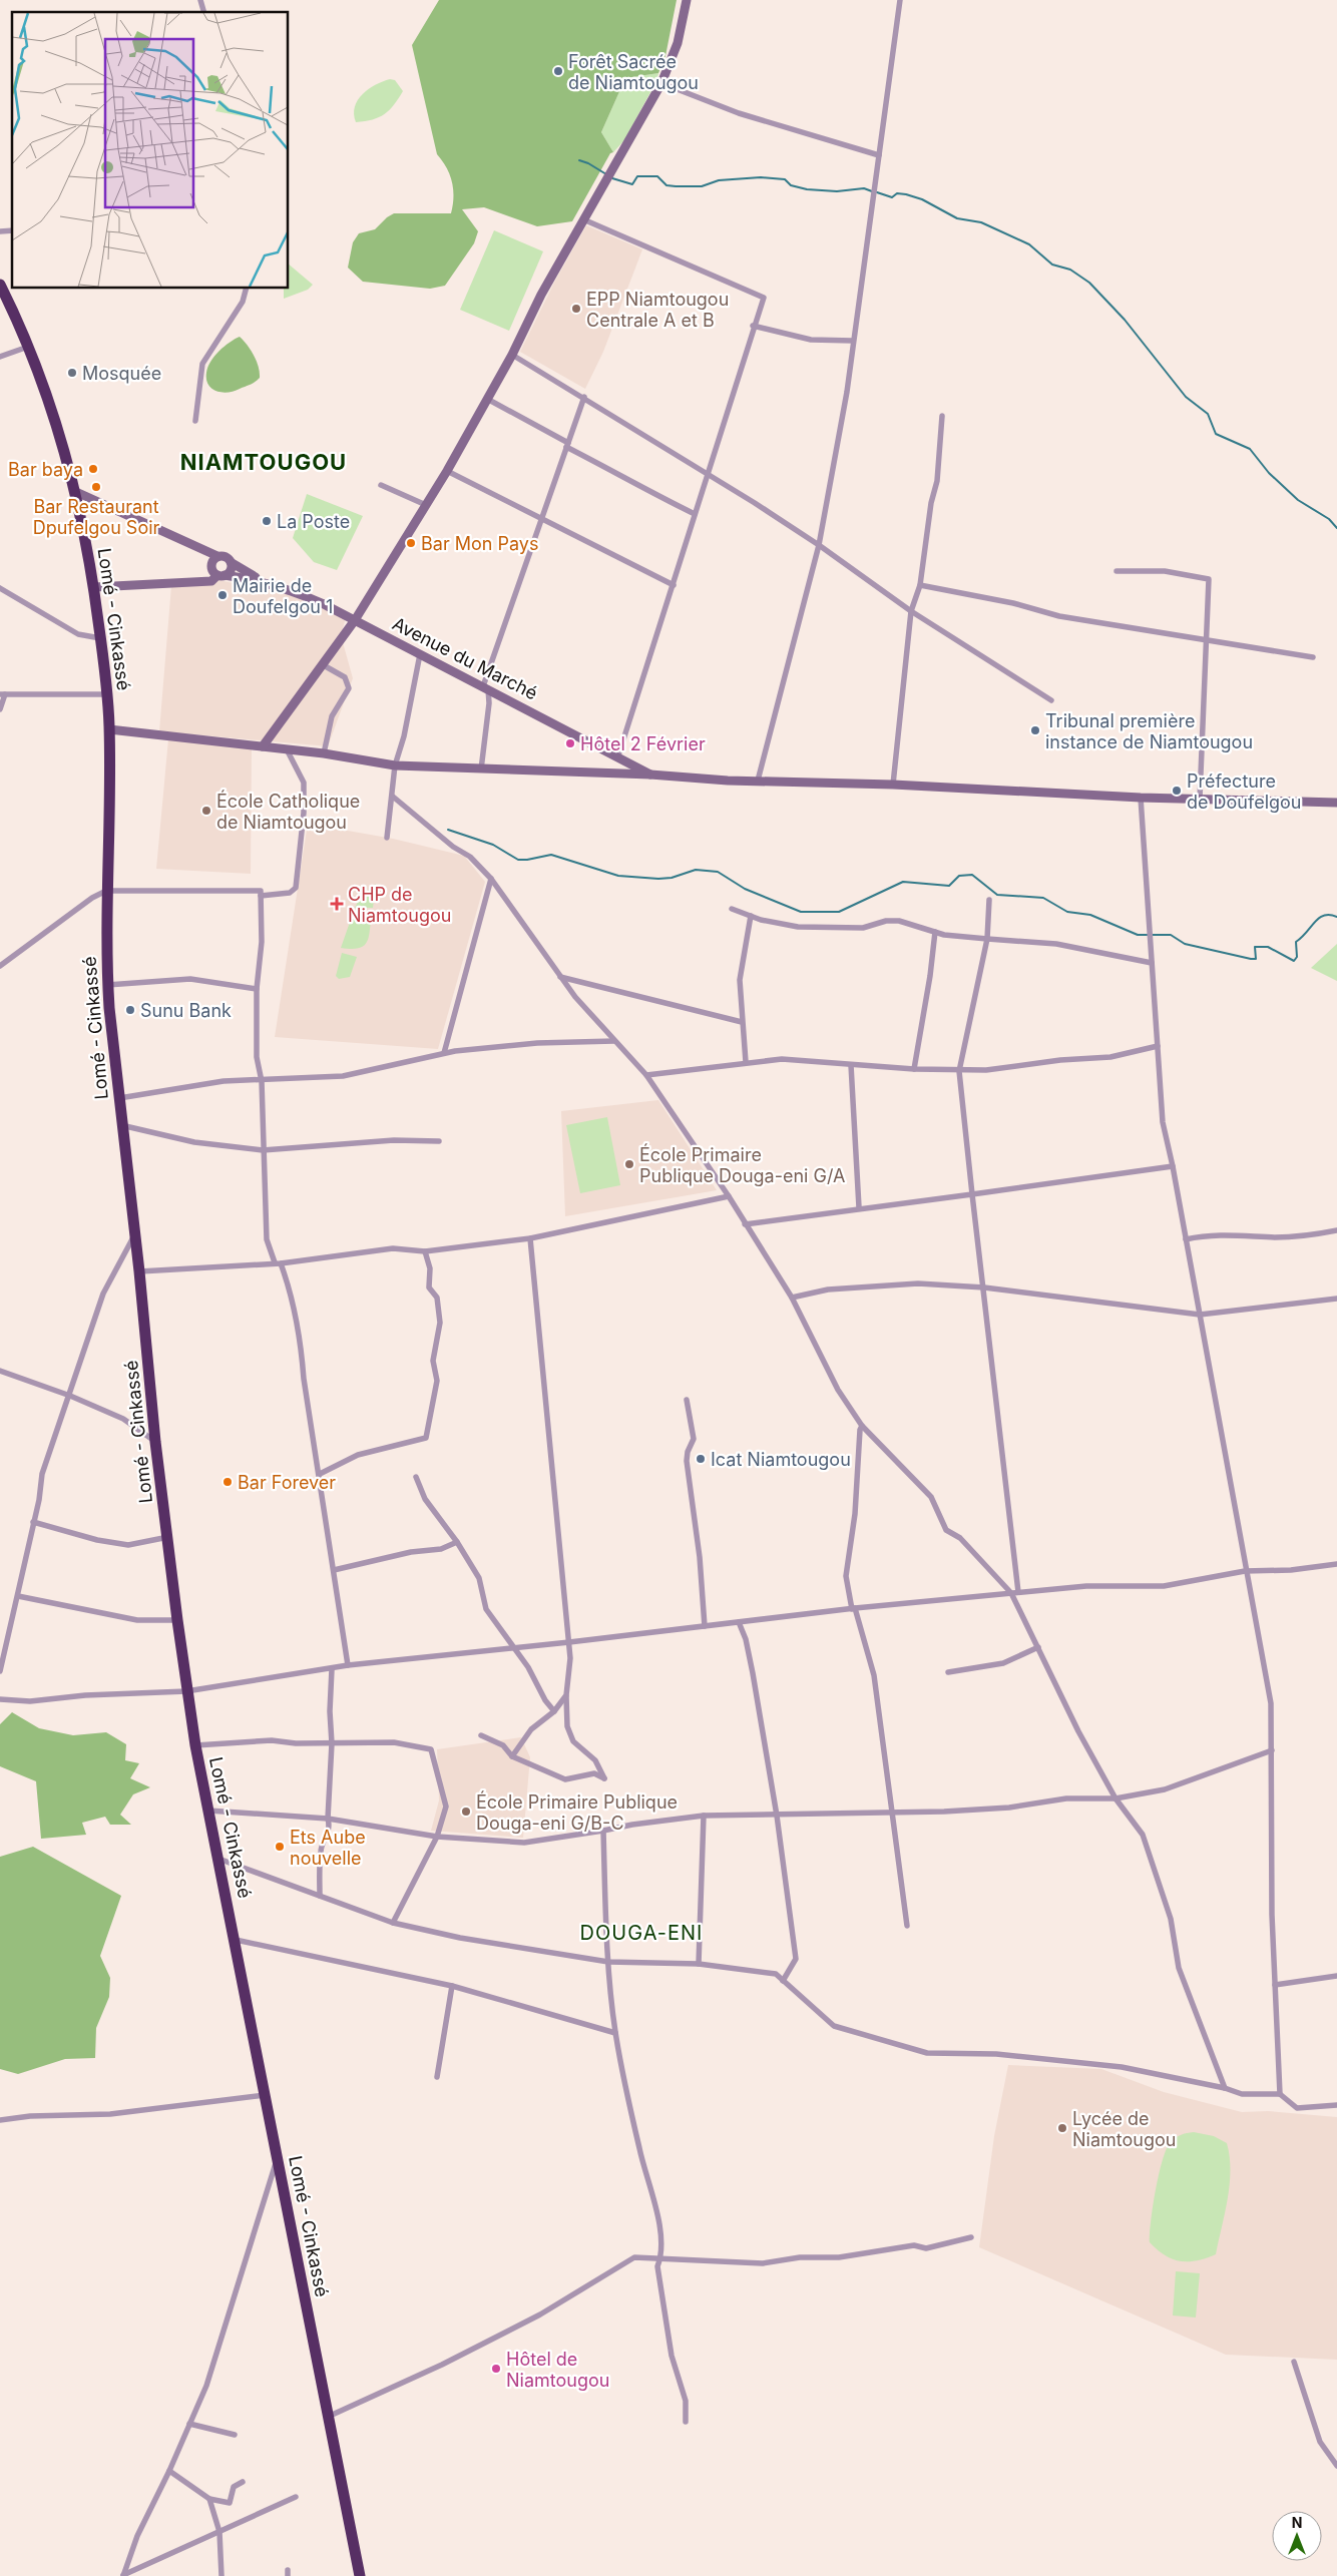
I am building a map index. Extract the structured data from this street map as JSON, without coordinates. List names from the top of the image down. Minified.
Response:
{"streets":{"highway":["Lomé - Cinkassé"],"main road":["Avenue du Marché"]},"districts":["NIAMTOUGOU","DOUGA-ENI"],"places":{"other":["Forêt Sacrée de Niamtougou","EPP Niamtougou Centrale A et B","Mosquée","Bar baya","Bar Restaurant Dpufelgou Soir","La Poste","Bar Mon Pays","Mairie de Doufelgou 1","Tribunal première instance de Niamtougou","Hôtel 2 Février","Préfecture de Doufelgou","École Catholique de Niamtougou","Sunu Bank","École Primaire Publique Douga-eni G/A","Icat Niamtougou","Bar Forever","École Primaire Publique Douga-eni G/B-C","Ets Aube nouvelle","Lycée de Niamtougou","Hôtel de Niamtougou"],"health":["CHP de Niamtougou"]},"north":"top"}
